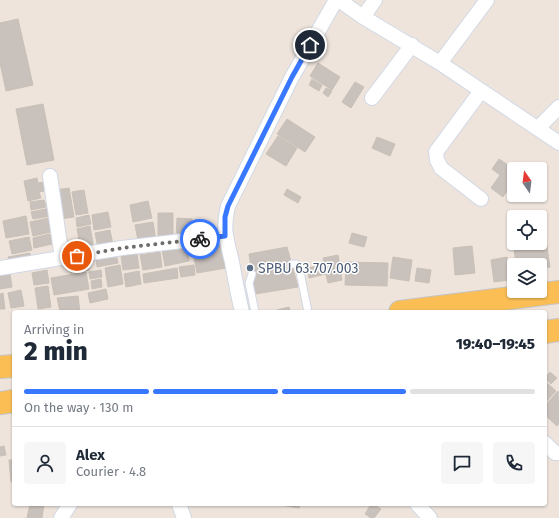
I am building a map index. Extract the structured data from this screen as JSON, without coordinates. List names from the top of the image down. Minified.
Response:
{"places":["SPBU 63.707.003"],"north":"top","page":{"heading":["2 min","Arriving in","19:40–19:45"],"panel":["Alex","Courier · 4.8"],"bar":"On the way · 130 m"}}
